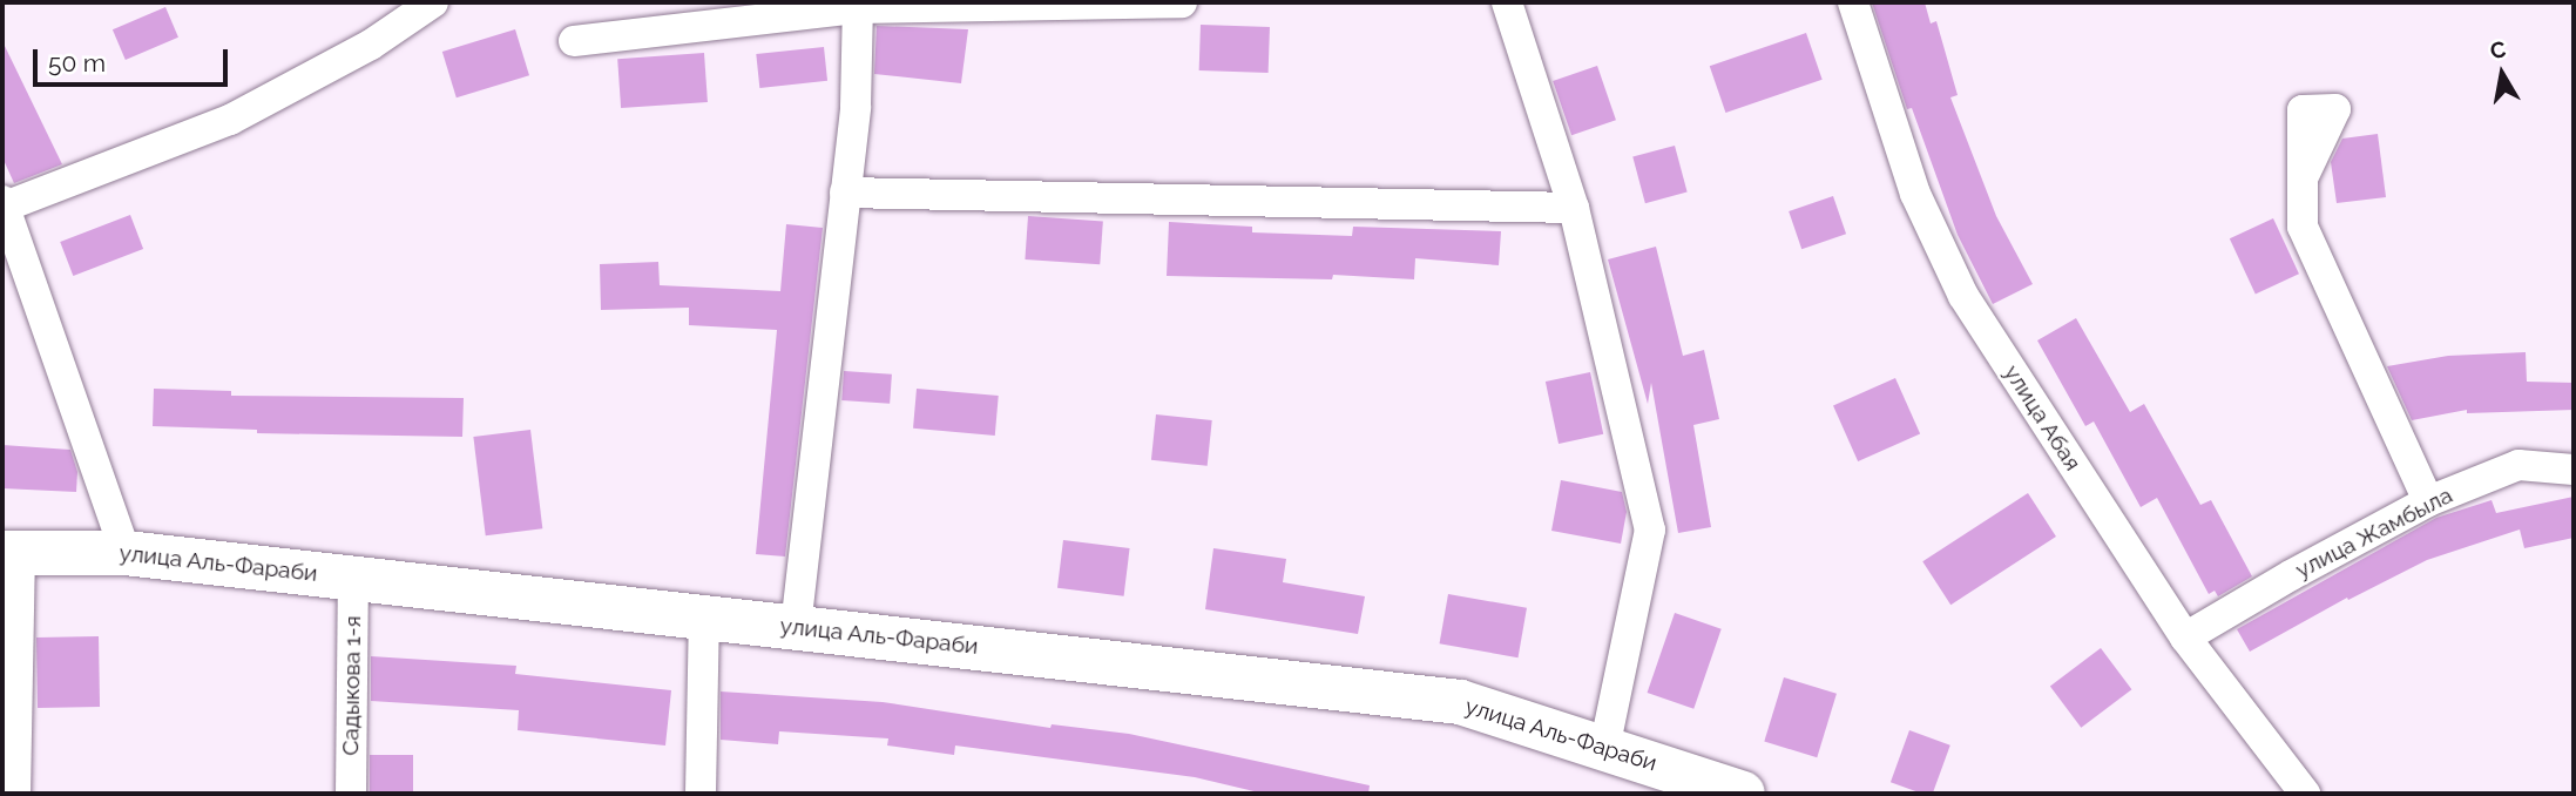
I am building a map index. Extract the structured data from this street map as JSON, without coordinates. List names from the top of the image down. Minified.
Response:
{"streets":{"main road":["улица Аль-Фараби"],"street":["улица Абая","улица Жамбыла","Садыкова 1-я"]},"crossings":[["улица Абая","улица Жамбыла"],["улица Аль-Фараби","Садыкова 1-я"]],"scale_bar":"50 m","north":"top"}
